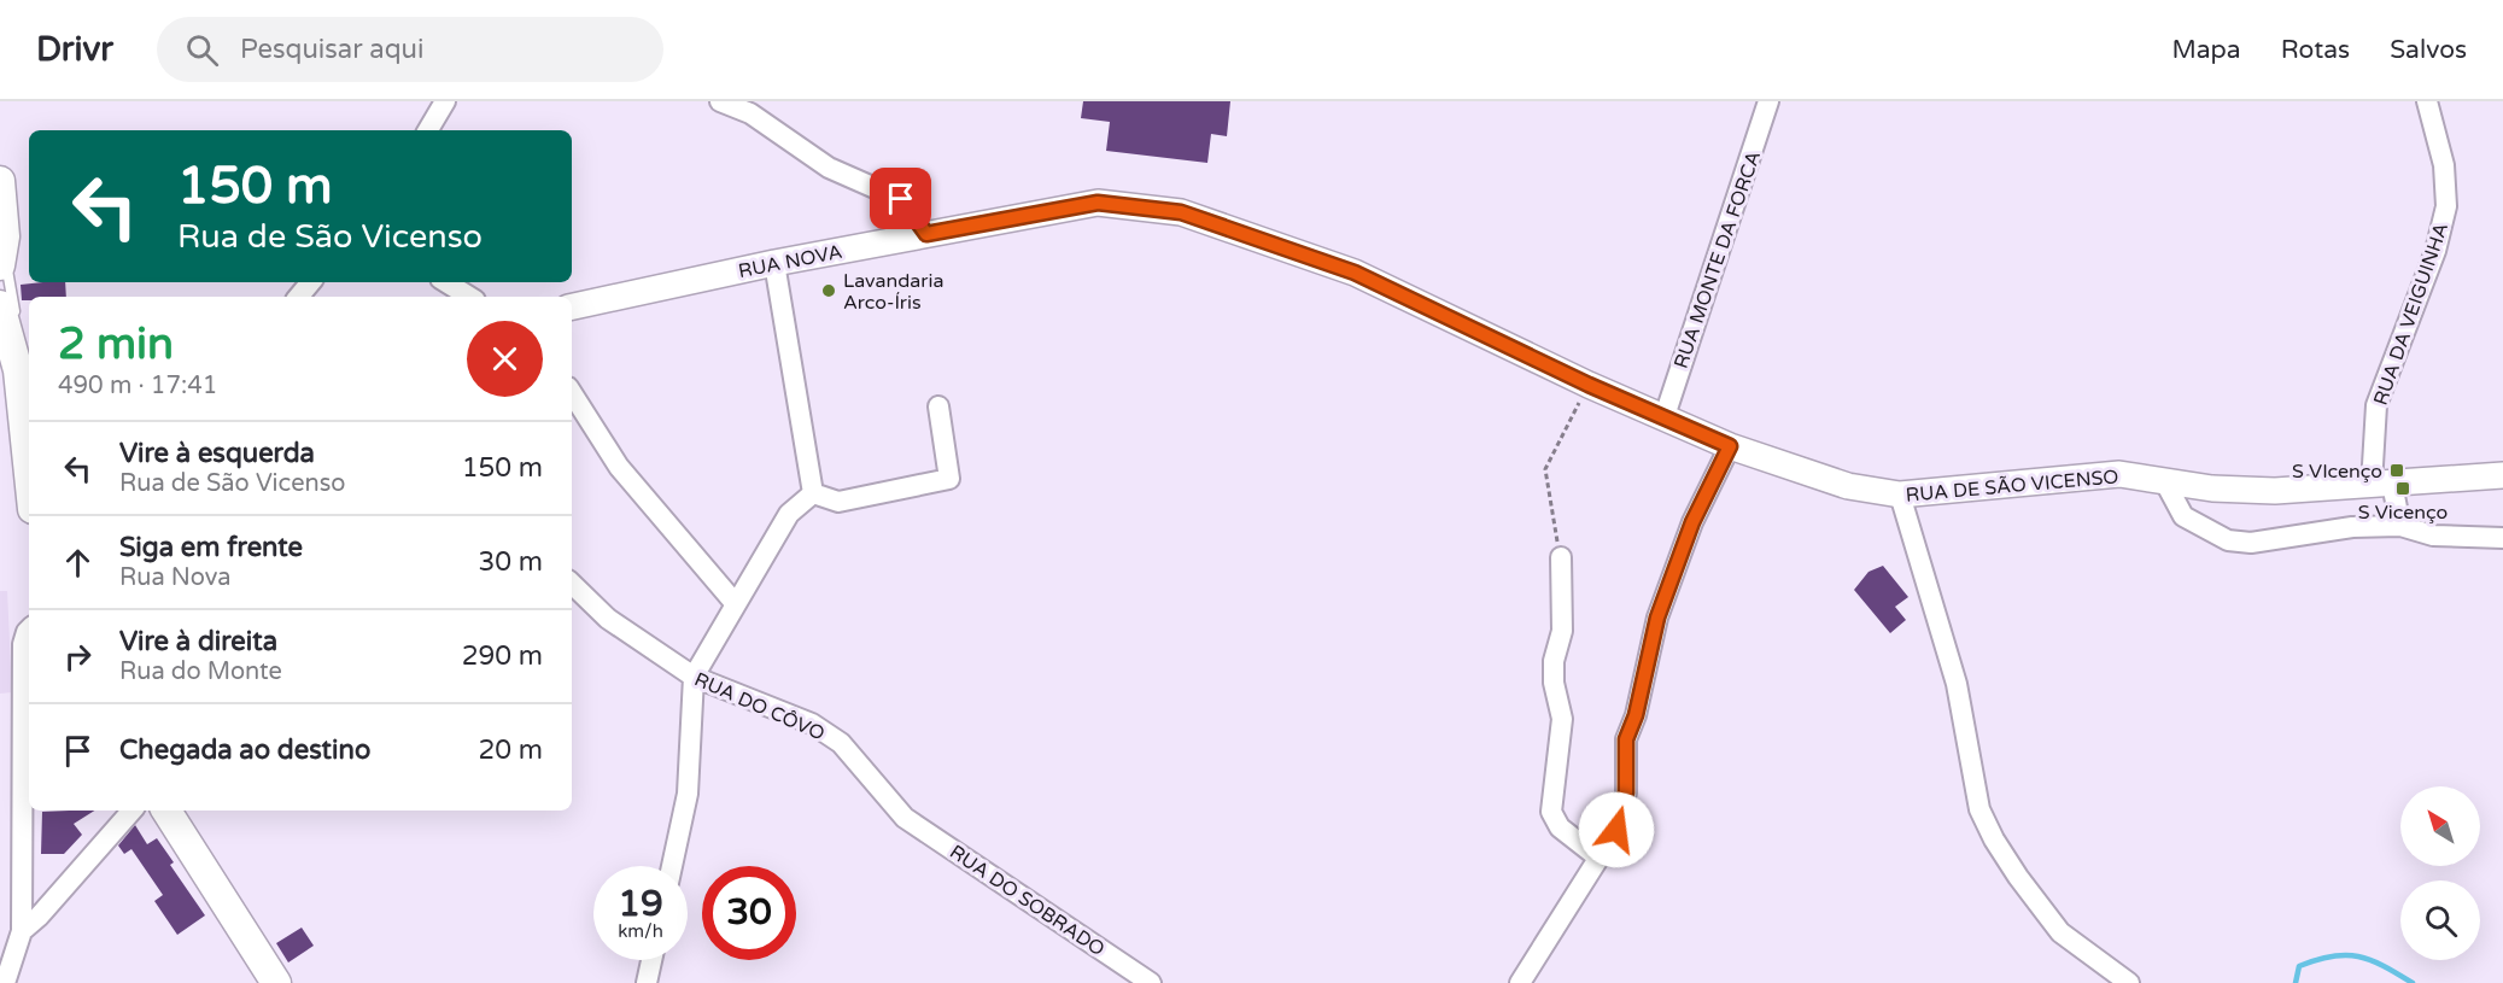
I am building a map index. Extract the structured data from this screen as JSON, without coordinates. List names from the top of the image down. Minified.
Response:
{"streets":{"street":["RUA MONTE DA FORCA","RUA NOVA","RUA DA VEIGUINHA","RUA DE SÃO VICENSO","RUA DO CÔVO","RUA DO SOBRADO"]},"crossings":[["RUA MONTE DA FORCA","RUA NOVA"],["RUA MONTE DA FORCA","RUA DE SÃO VICENSO"],["RUA NOVA","RUA DE SÃO VICENSO"],["RUA DA VEIGUINHA","RUA DE SÃO VICENSO"],["RUA DO CÔVO","RUA DO SOBRADO"]],"places":{"other":["Lavandaria Arco-Íris"],"transit":["S VIcenço","S Vicenço"]},"north":"top left","page":{"header":"Drivr","search":"Pesquisar aqui","nav":["Mapa","Rotas","Salvos"],"turn":["150 m","Rua de São Vicenso"],"heading":["2 min","490 m · 17:41"],"list":[{"name":"Vire à esquerda","note":"Rua de São Vicenso","value":"150 m"},{"name":"Siga em frente","note":"Rua Nova","value":"30 m"},{"name":"Vire à direita","note":"Rua do Monte","value":"290 m"},{"name":"Chegada ao destino","value":"20 m"}],"speed":"19 km/h","limit":"30"}}
